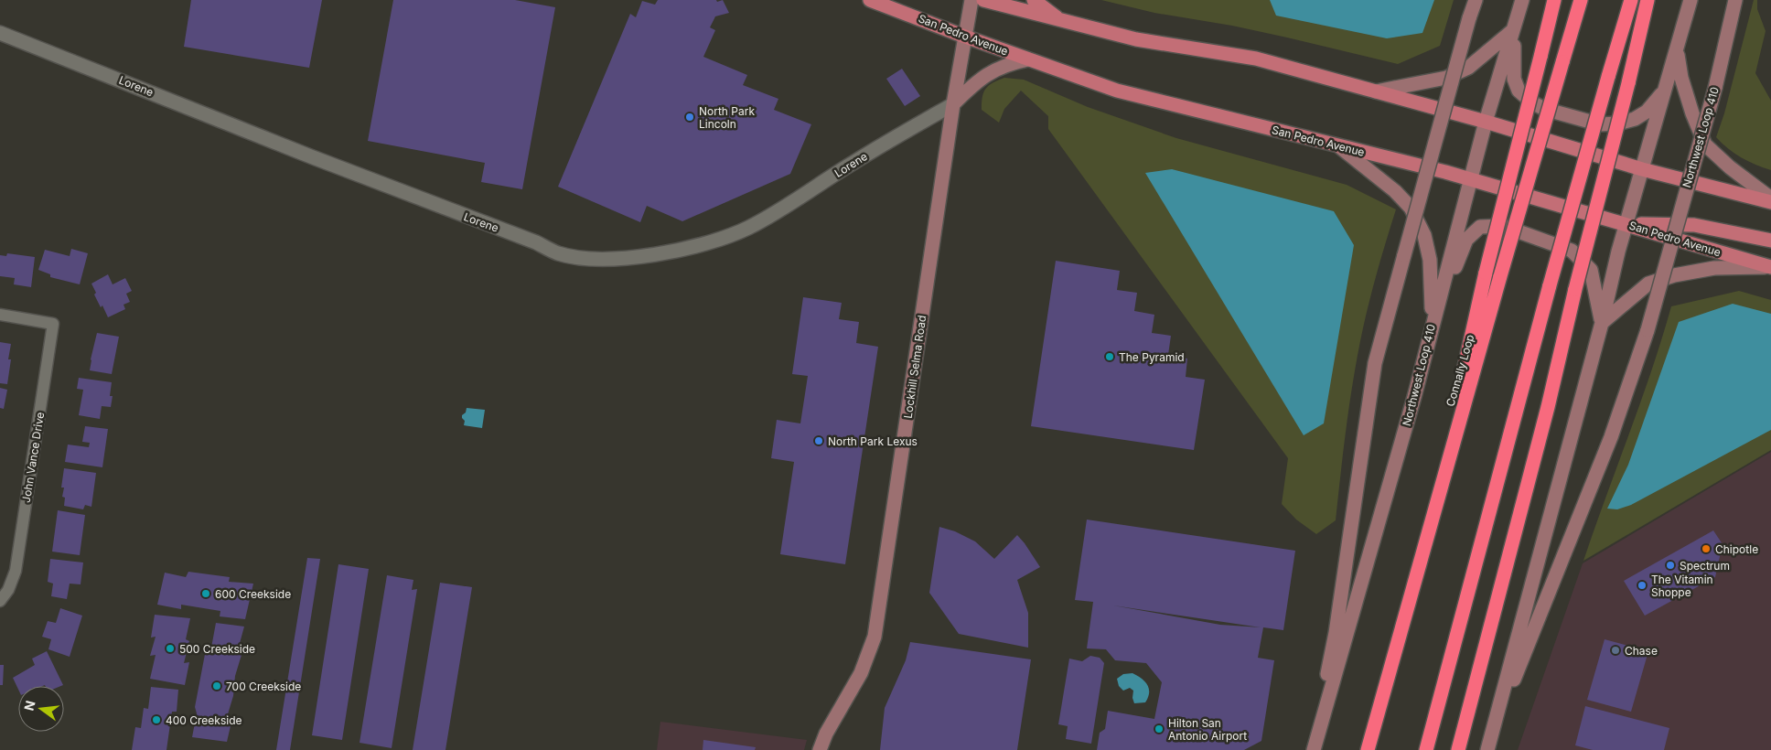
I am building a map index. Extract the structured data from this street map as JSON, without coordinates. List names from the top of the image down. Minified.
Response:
{"streets":{"highway":["Connally Loop"],"main road":["San Pedro Avenue","Northwest Loop 410","Lockhill Selma Road"],"street":["Lorene","John Vance Drive"]},"crossings":[["San Pedro Avenue","Northwest Loop 410"],["San Pedro Avenue","Lockhill Selma Road"],["Lorene","Lockhill Selma Road"]],"places":["North Park Lincoln","The Pyramid","North Park Lexus","Chipotle","Spectrum","The Vitamin Shoppe","600 Creekside","500 Creekside","Chase","700 Creekside","400 Creekside","Hilton San Antonio Airport"],"north":"left"}
